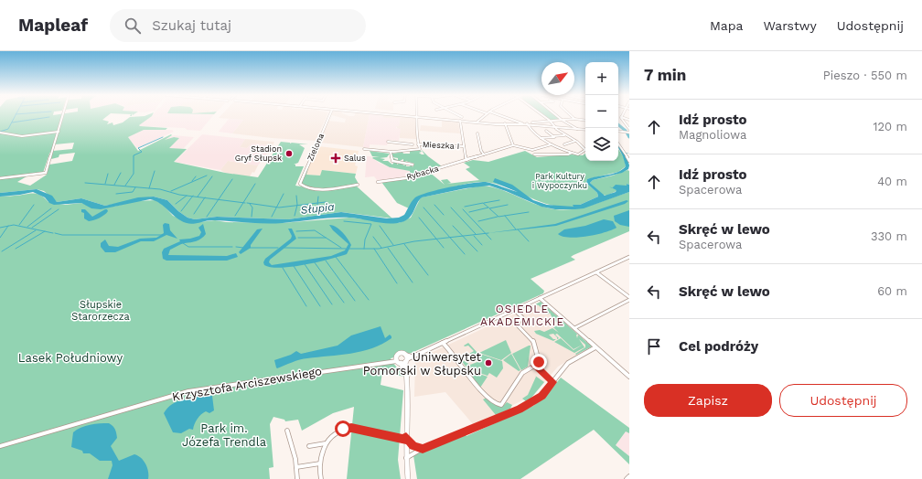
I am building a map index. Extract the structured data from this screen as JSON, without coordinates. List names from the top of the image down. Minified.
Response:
{"streets":{"street":["Mieszka I","Zielona","Rybacka","Krzysztofa Arciszewskiego"]},"districts":["OSIEDLE AKADEMICKIE"],"water":["Słupia"],"parks":["Park Kultury i Wypoczynku","Słupskie Starorzecza","Lasek Południowy","Park im. Józefa Trendla"],"places":{"other":["Stadion Gryf Słupsk","Uniwersytet Pomorski w Słupsku"],"health":["Salus"]},"north":"top right","page":{"header":"Mapleaf","search":"Szukaj tutaj","nav":["Mapa","Warstwy","Udostępnij"],"heading":["7 min","Pieszo · 550 m"],"map_buttons":["+","−"],"list":[["Idź prosto","Magnoliowa","120 m"],["Idź prosto","Spacerowa","40 m"],["Skręć w lewo","Spacerowa","330 m"],["Skręć w lewo","60 m"],"Cel podróży"],"buttons":["Zapisz","Udostępnij"]}}
